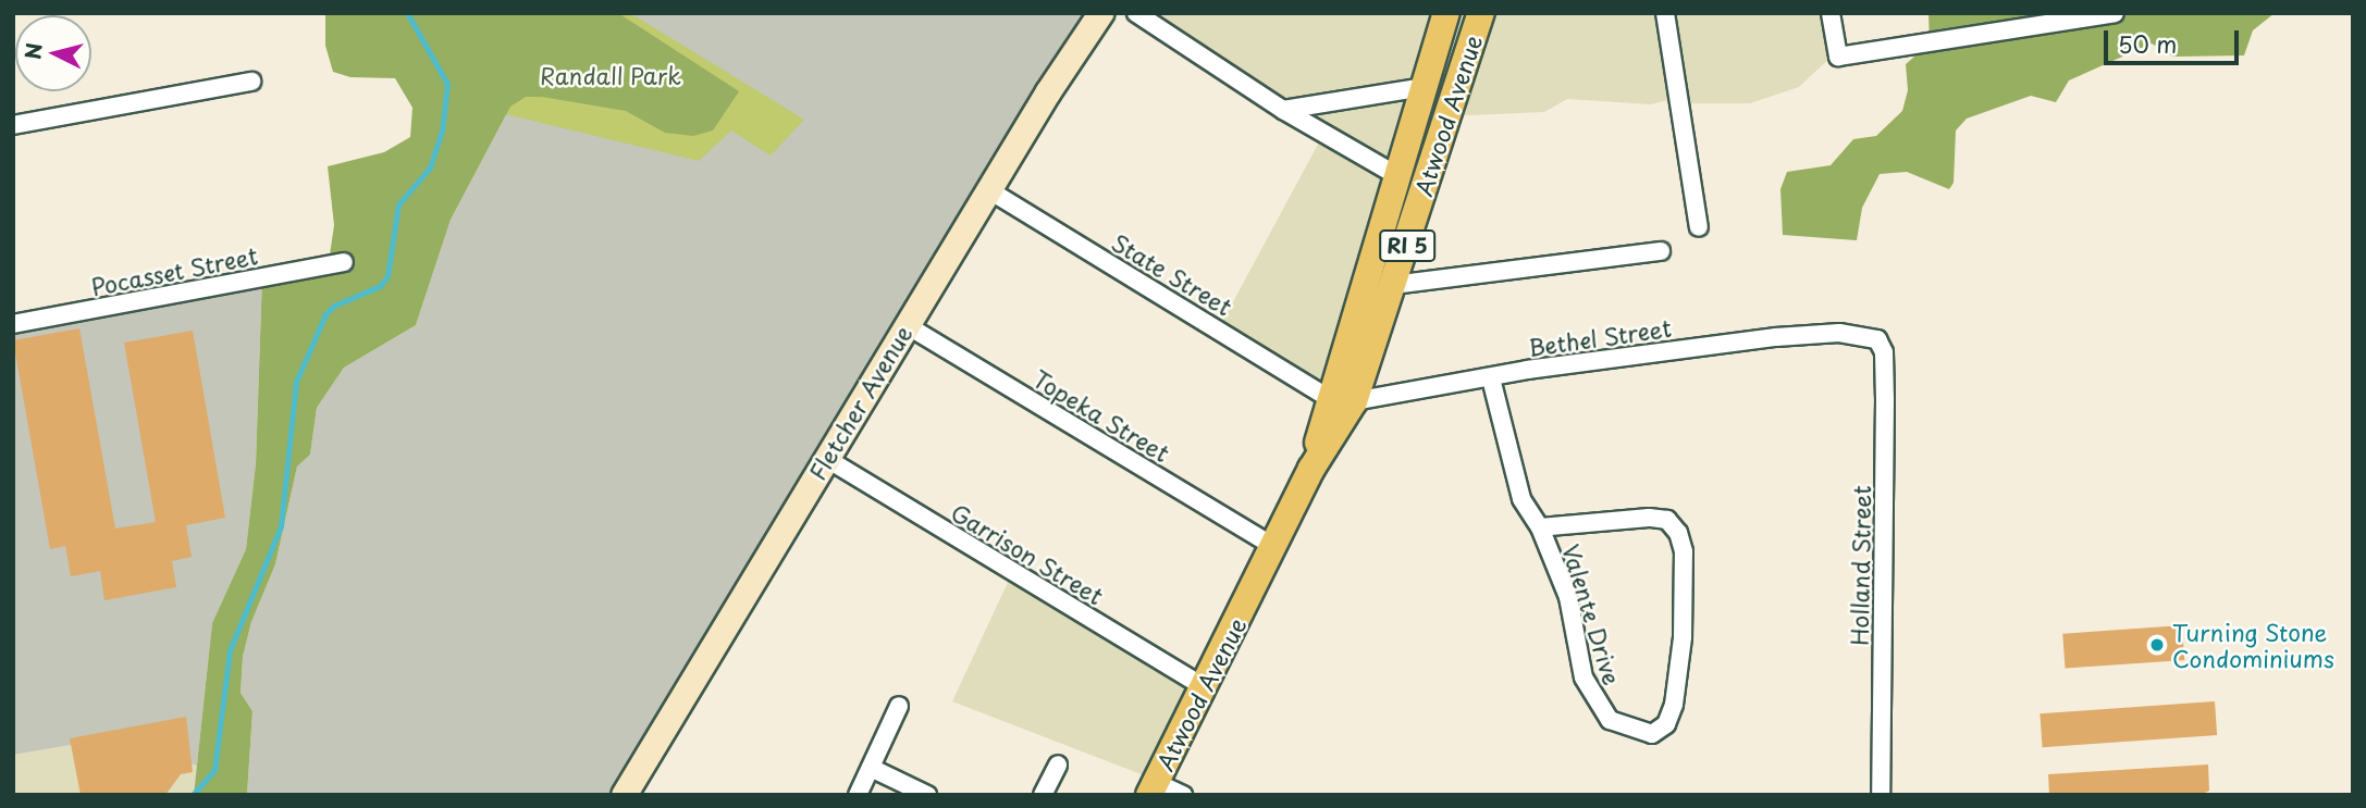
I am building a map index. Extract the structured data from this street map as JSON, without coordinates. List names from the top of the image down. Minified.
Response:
{"streets":{"main road":["Atwood Avenue","RI 5"],"street":["Pocasset Street","State Street","Bethel Street","Fletcher Avenue","Topeka Street","Garrison Street","Holland Street","Valente Drive"]},"crossings":[["Atwood Avenue","State Street"],["Atwood Avenue","Bethel Street"],["Atwood Avenue","Topeka Street"],["Atwood Avenue","Garrison Street"],["State Street","Bethel Street"],["State Street","Fletcher Avenue"],["Bethel Street","Holland Street"],["Bethel Street","Valente Drive"],["Fletcher Avenue","Topeka Street"],["Fletcher Avenue","Garrison Street"]],"parks":["Randall Park"],"places":["Turning Stone Condominiums"],"scale_bar":"50 m","north":"left"}
